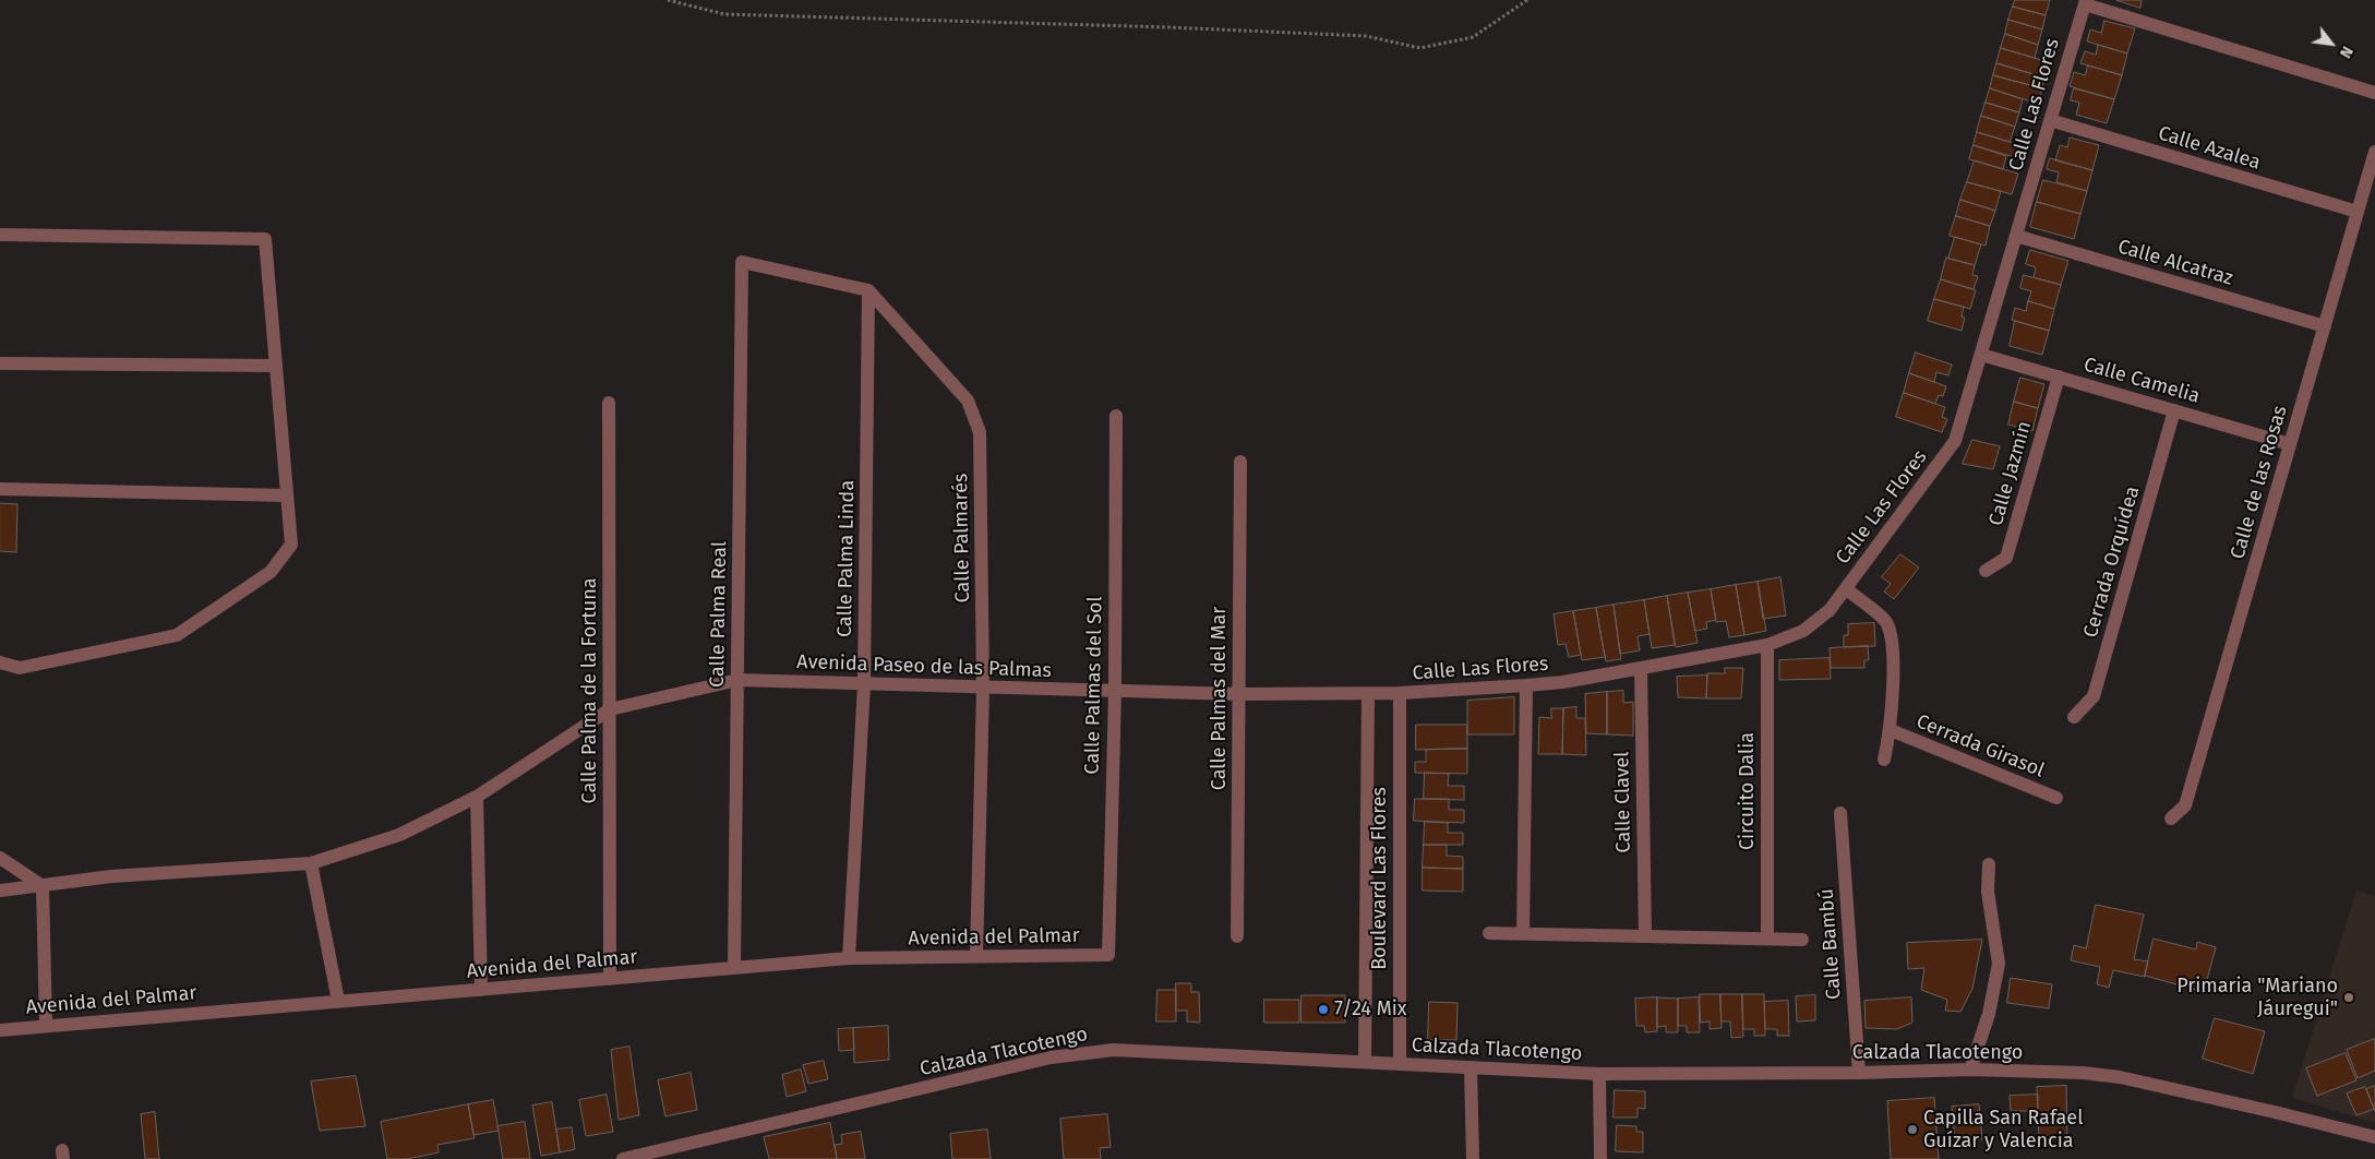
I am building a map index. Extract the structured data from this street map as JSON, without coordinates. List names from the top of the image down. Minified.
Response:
{"streets":{"street":["Calle Las Flores","Calle Azalea","Calle Alcatraz","Calle Camelia","Calle Jazmín","Calle de las Rosas","Calle Palmarés","Calle Palma Linda","Cerrada Orquídea","Calle Palma Real","Avenida Paseo de las Palmas","Calle Palmas del Sol","Calle Palma de la Fortuna","Calle Palmas del Mar","Cerrada Girasol","Circuito Dalia","Calle Clavel","Boulevard Las Flores","Avenida del Palmar","Calle Bambú","Calzada Tlacotengo"]},"crossings":[["Calle Las Flores","Calle Azalea"],["Calle Las Flores","Calle Alcatraz"],["Calle Las Flores","Calle Camelia"],["Calle Las Flores","Avenida Paseo de las Palmas"],["Calle Las Flores","Cerrada Girasol"],["Calle Las Flores","Circuito Dalia"],["Calle Las Flores","Calle Clavel"],["Calle Las Flores","Boulevard Las Flores"],["Calle Azalea","Calle de las Rosas"],["Calle Alcatraz","Calle de las Rosas"],["Calle Camelia","Calle Jazmín"],["Calle Camelia","Calle de las Rosas"],["Calle Camelia","Cerrada Orquídea"],["Calle Palmarés","Calle Palma Linda"],["Calle Palmarés","Calle Palma Real"],["Calle Palmarés","Avenida Paseo de las Palmas"],["Calle Palmarés","Avenida del Palmar"],["Calle Palma Linda","Calle Palma Real"],["Calle Palma Linda","Avenida Paseo de las Palmas"],["Calle Palma Linda","Avenida del Palmar"],["Calle Palma Real","Avenida Paseo de las Palmas"],["Calle Palma Real","Avenida del Palmar"],["Avenida Paseo de las Palmas","Calle Palmas del Sol"],["Avenida Paseo de las Palmas","Calle Palma de la Fortuna"],["Avenida Paseo de las Palmas","Calle Palmas del Mar"],["Avenida Paseo de las Palmas","Boulevard Las Flores"],["Calle Palmas del Sol","Avenida del Palmar"],["Calle Palma de la Fortuna","Avenida del Palmar"],["Boulevard Las Flores","Calzada Tlacotengo"],["Calle Bambú","Calzada Tlacotengo"]],"places":["Primaria \"Mariano Jáuregui\"","7/24 Mix","Capilla San Rafael Guízar y Valencia"],"north":"bottom right"}
